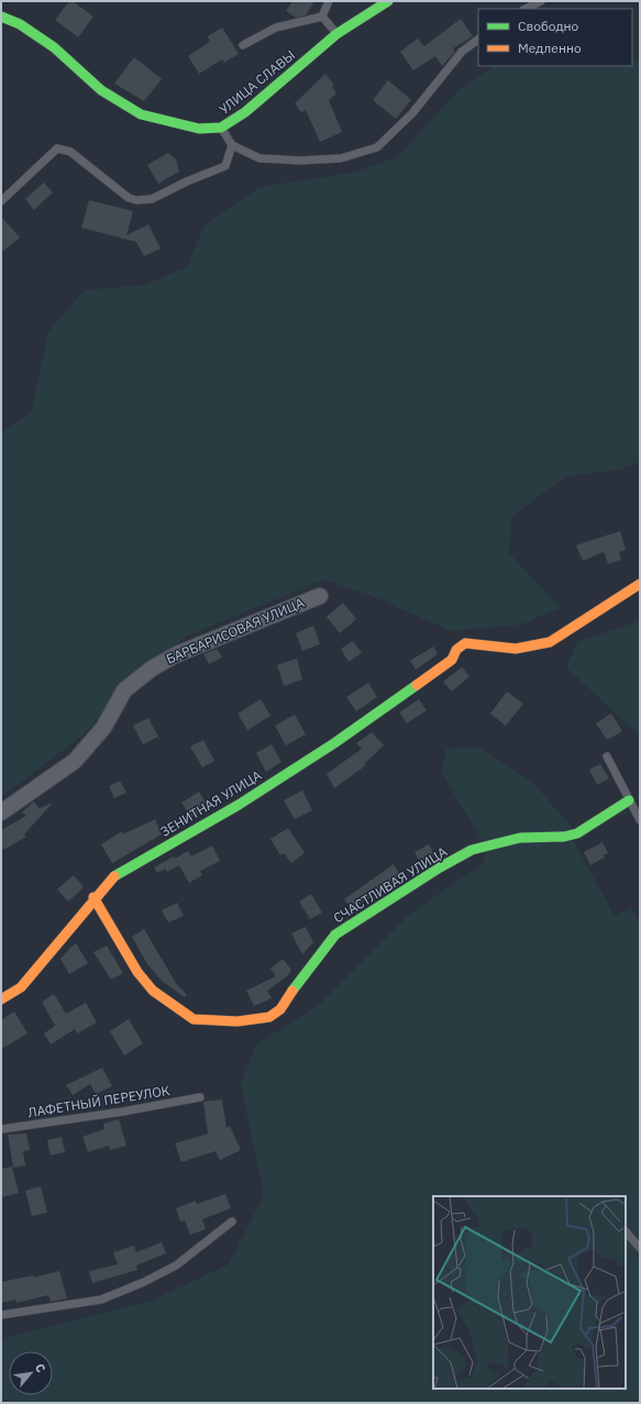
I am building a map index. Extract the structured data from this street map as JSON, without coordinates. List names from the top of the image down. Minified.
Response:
{"streets":{"street":["УЛИЦА СЛАВЫ","БАРБАРИСОВАЯ УЛИЦА","ЗЕНИТНАЯ УЛИЦА","СЧАСТЛИВАЯ УЛИЦА"],"lane":["ЛАФЕТНЫЙ ПЕРЕУЛОК"]},"crossings":[["ЗЕНИТНАЯ УЛИЦА","СЧАСТЛИВАЯ УЛИЦА"]],"legend":["Свободно","Медленно"],"north":"top right"}
